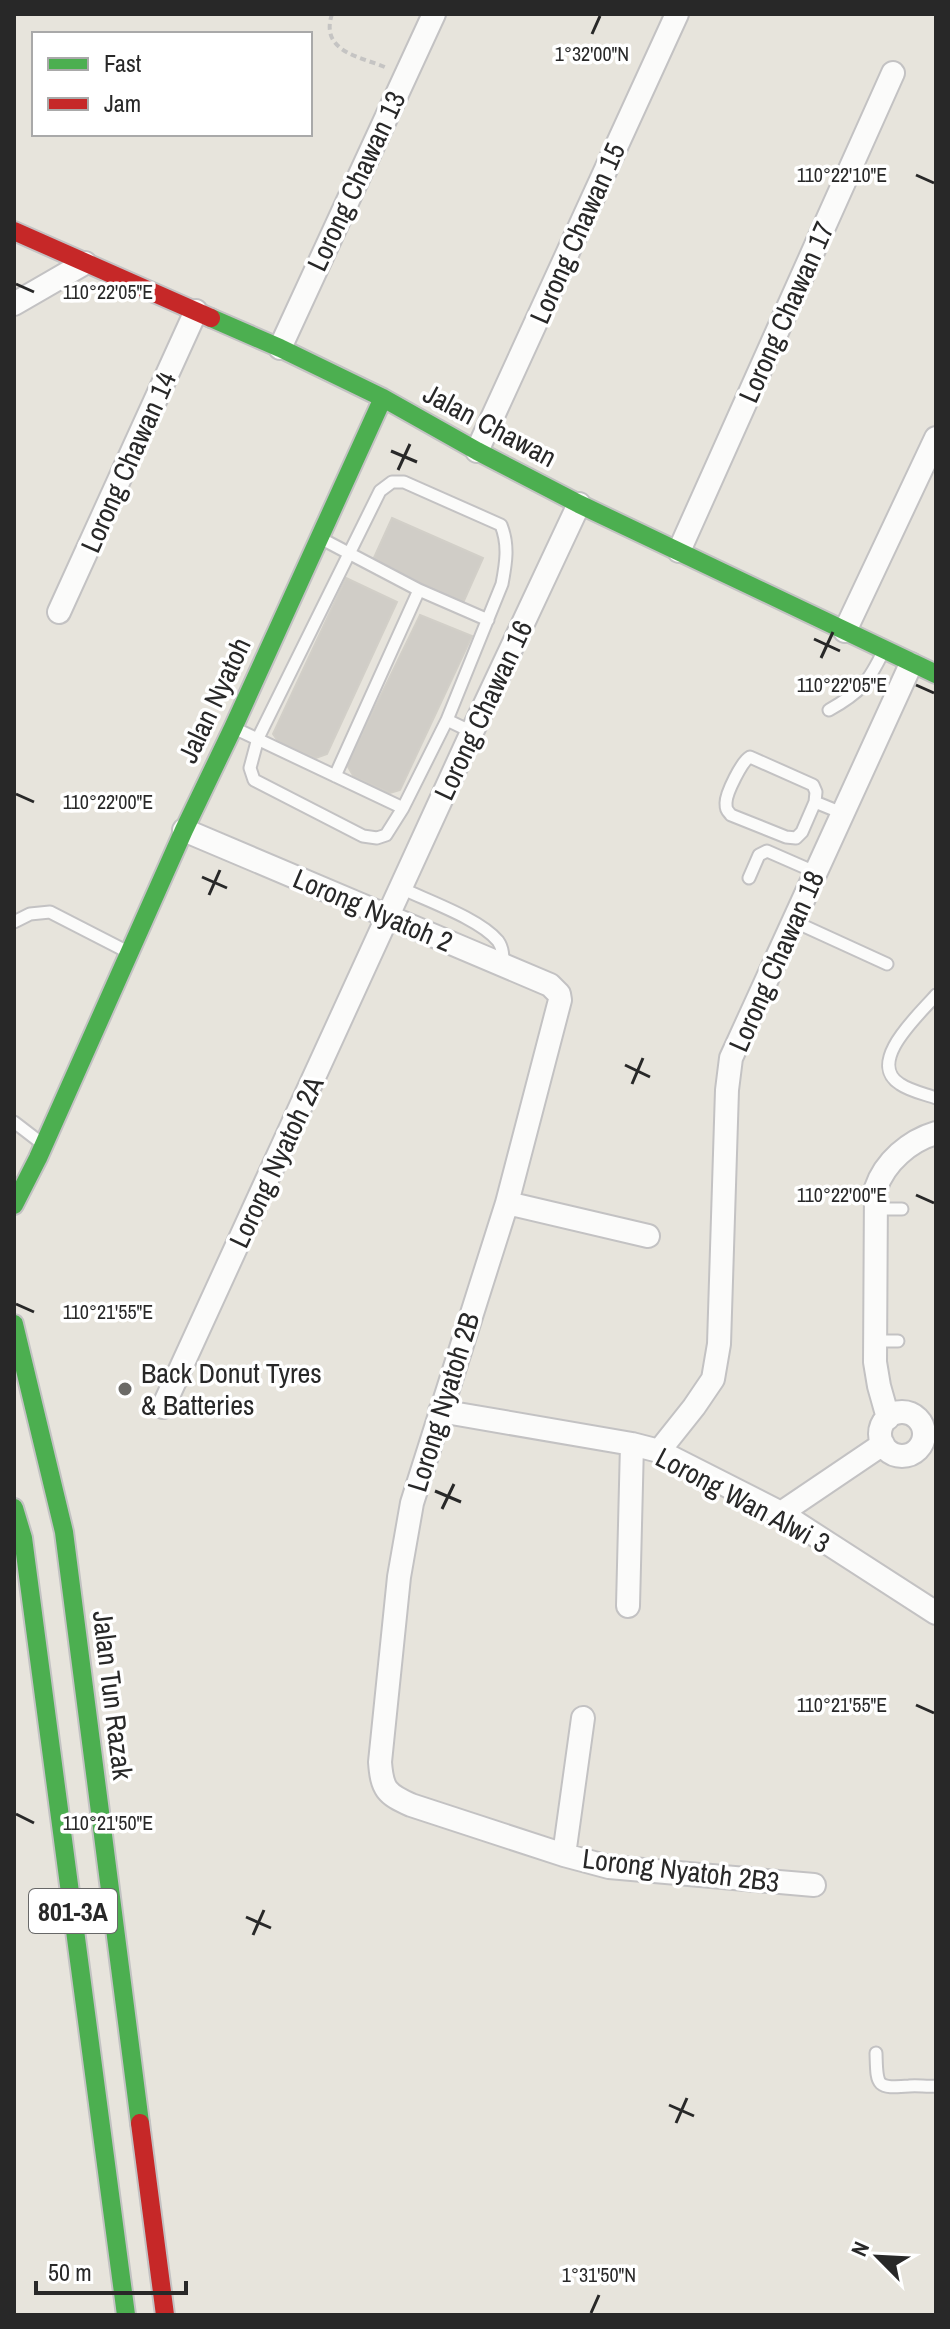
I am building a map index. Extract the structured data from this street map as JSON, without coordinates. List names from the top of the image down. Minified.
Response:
{"streets":{"main road":["Jalan Chawan","Jalan Nyatoh","Jalan Tun Razak","801-3A"],"street":["Lorong Chawan 13","Lorong Chawan 15","Lorong Chawan 17","Lorong Chawan 14","Lorong Chawan 16","Lorong Nyatoh 2","Lorong Chawan 18","Lorong Nyatoh 2A","Lorong Nyatoh 2B","Lorong Wan Alwi 3","Lorong Nyatoh 2B3"]},"crossings":[["Lorong Chawan 13","Jalan Chawan"],["Lorong Chawan 15","Jalan Chawan"],["Lorong Chawan 17","Jalan Chawan"],["Jalan Chawan","Lorong Chawan 14"],["Jalan Chawan","Jalan Nyatoh"],["Jalan Chawan","Lorong Chawan 16"],["Jalan Chawan","Lorong Chawan 18"],["Jalan Nyatoh","Lorong Nyatoh 2"],["Lorong Chawan 16","Lorong Nyatoh 2"],["Lorong Chawan 16","Lorong Nyatoh 2A"],["Lorong Nyatoh 2","Lorong Nyatoh 2A"],["Lorong Nyatoh 2","Lorong Nyatoh 2B"],["Lorong Chawan 18","Lorong Wan Alwi 3"],["Lorong Nyatoh 2B","Lorong Wan Alwi 3"],["Lorong Nyatoh 2B","Lorong Nyatoh 2B3"]],"places":["Back Donut Tyres & Batteries"],"legend":["Fast","Jam"],"scale_bar":"50 m","north":"top left","coordinates":["1°32'00\"N","110°22'10\"E","110°22'05\"E","110°22'00\"E","110°21'55\"E","110°21'50\"E","1°31'50\"N"]}
